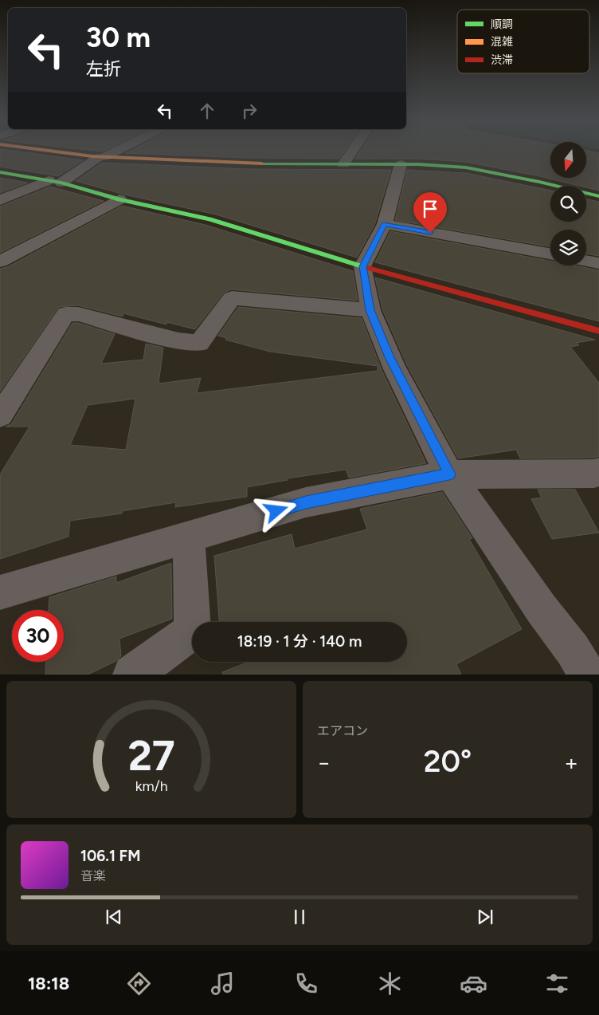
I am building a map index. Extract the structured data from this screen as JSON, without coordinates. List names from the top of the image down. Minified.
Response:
{"legend":["順調","混雑","渋滞"],"north":"bottom","page":{"turn":["30 m","左折"],"limit":"30","trip":"18:19 · 1 分 · 140 m","tile":"エアコン","heat":["−","20°","+"],"song":["106.1 FM","音楽"],"tabs":"18:18","gauge":["27","km/h"]}}
